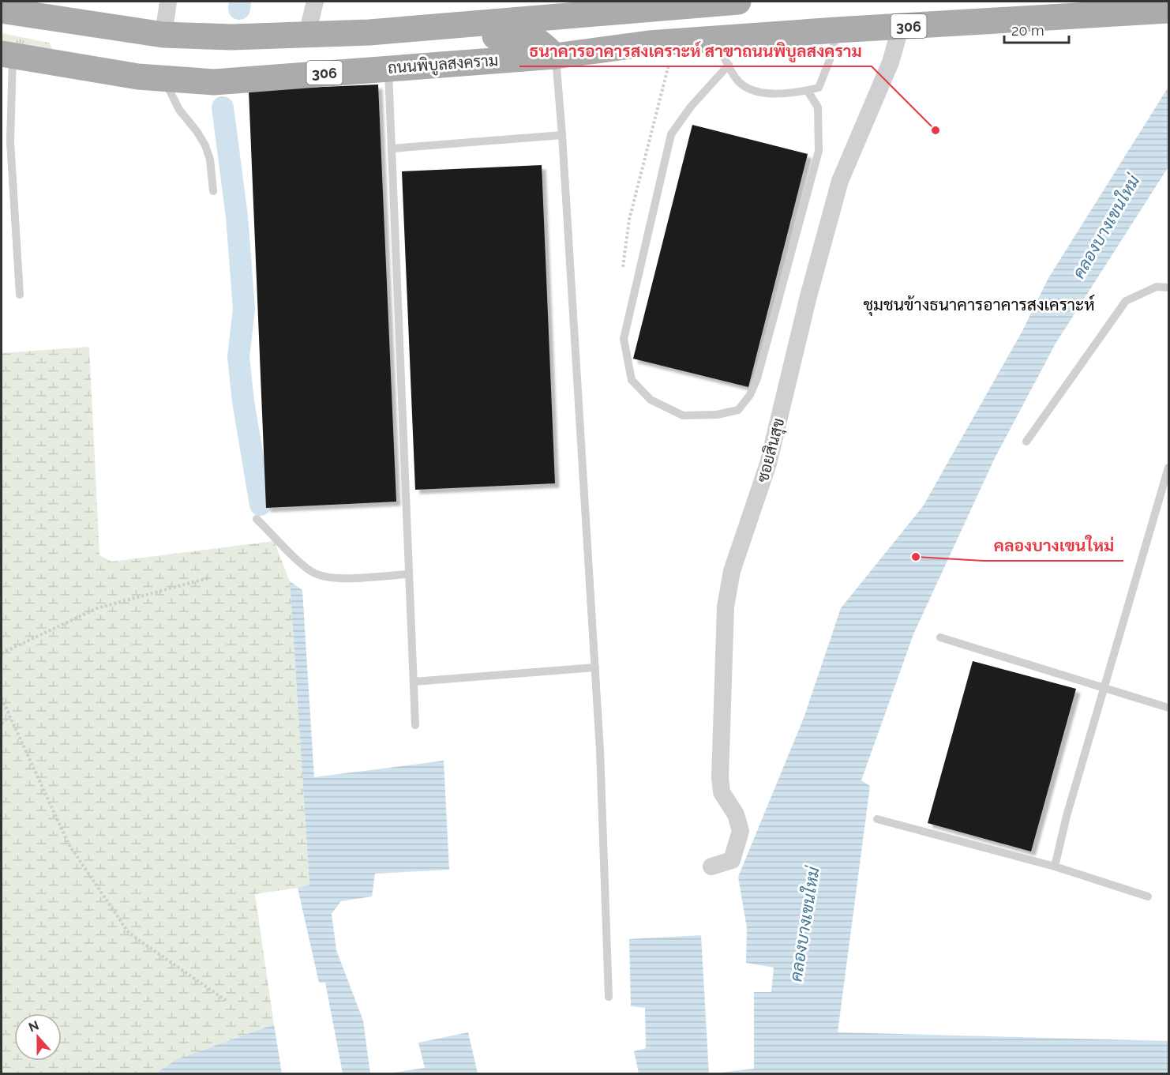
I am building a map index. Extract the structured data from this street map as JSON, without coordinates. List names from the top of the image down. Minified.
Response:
{"streets":{"main road":["306","ถนนพิบูลสงคราม"],"street":["ซอยสินสุข"]},"crossings":[["ถนนพิบูลสงคราม","ซอยสินสุข"]],"districts":["ชุมชนข้างธนาคารอาคารสงเคราะห์"],"water":["คลองบางเขนใหม่"],"places":["ธนาคารอาคารสงเคราะห์ สาขาถนนพิบูลสงคราม","คลองบางเขนใหม่"],"scale_bar":"20 m","north":"top"}
